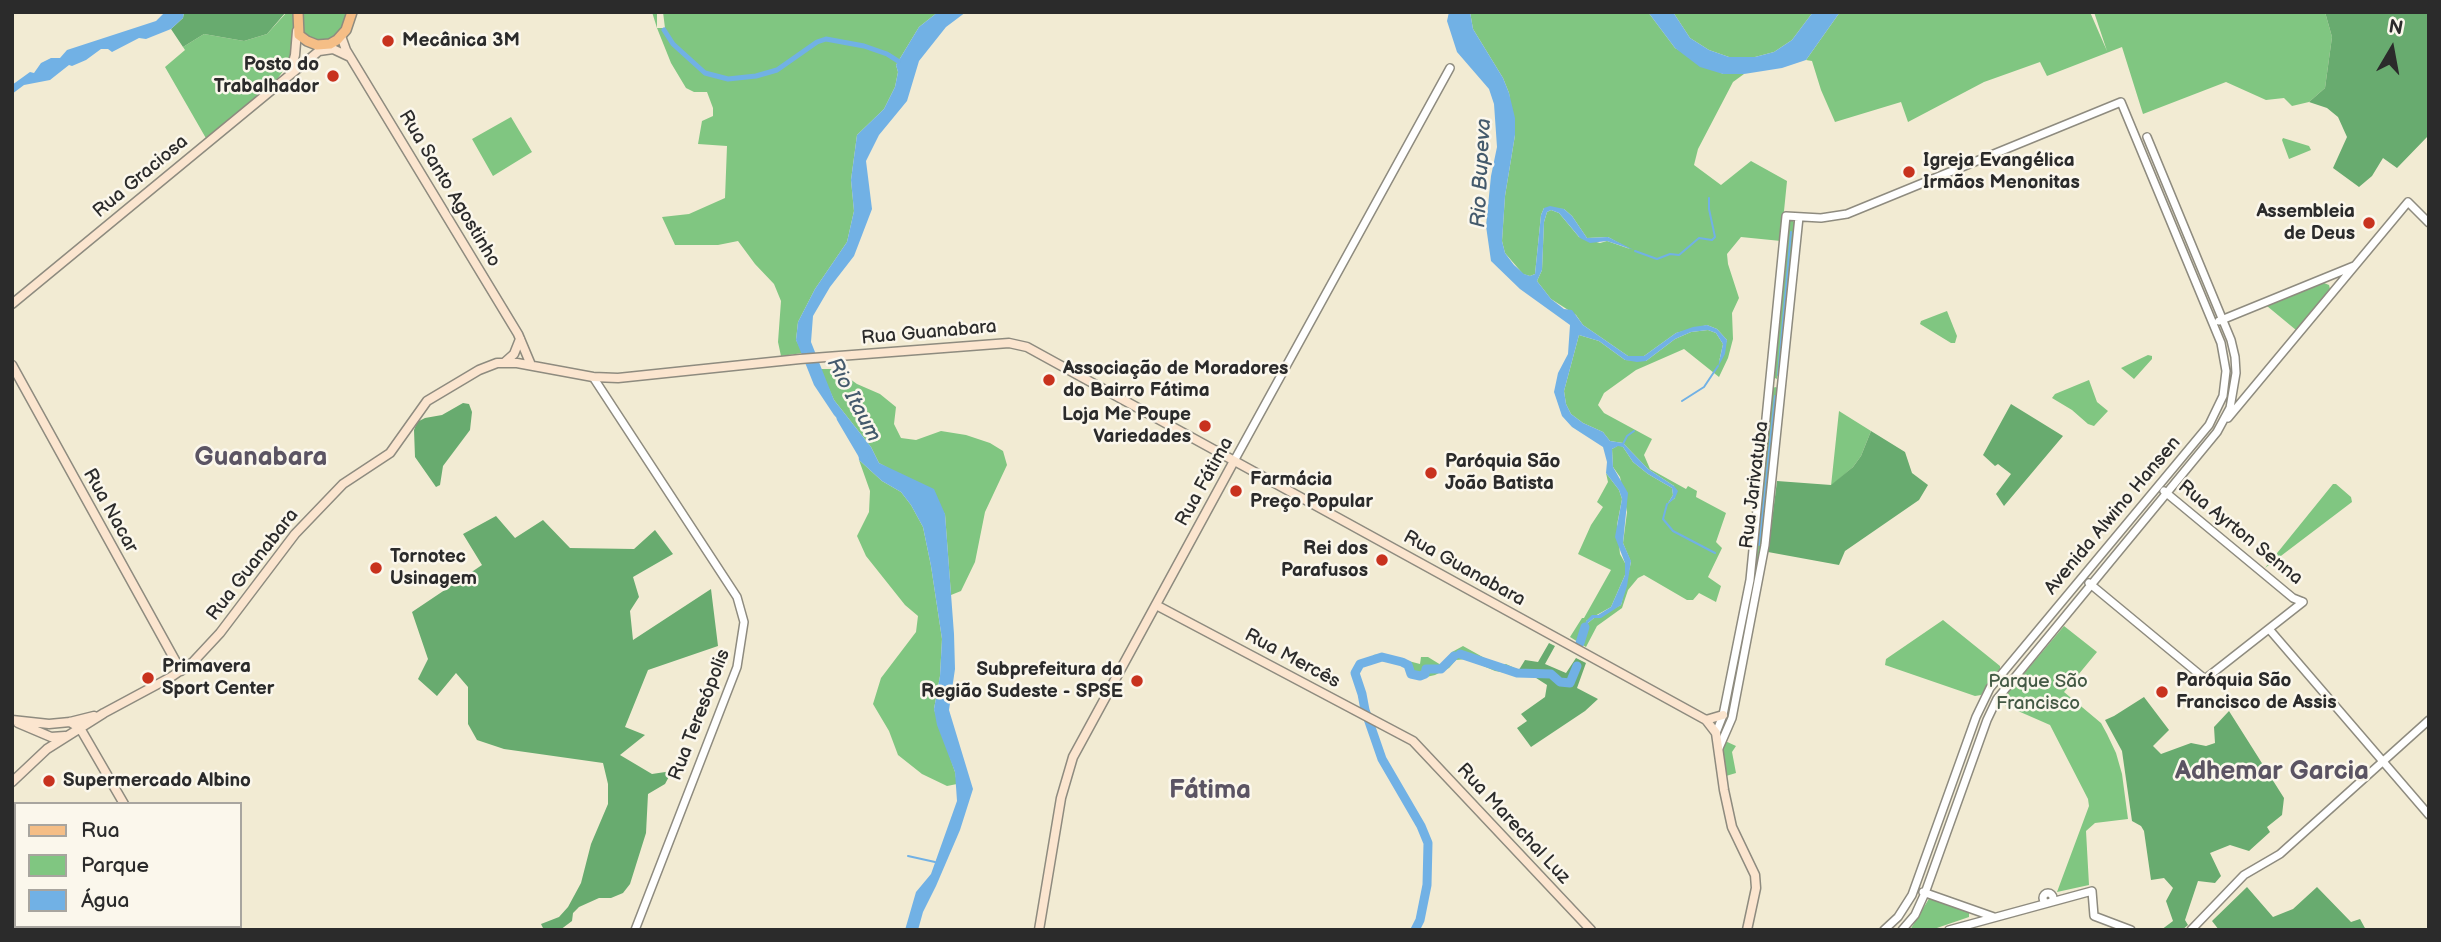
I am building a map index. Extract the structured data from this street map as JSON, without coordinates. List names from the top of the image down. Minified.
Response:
{"streets":{"main road":["Rua Graciosa","Rua Santo Agostinho","Rua Guanabara","Rua Fátima","Rua Jarivatuba","Rua Nacar","Rua Mercês","Rua Marechal Luz"],"street":["Avenida Alwino Hansen","Rua Ayrton Senna","Rua Teresópolis"]},"crossings":[["Rua Santo Agostinho","Rua Guanabara"],["Rua Guanabara","Rua Fátima"],["Rua Guanabara","Rua Jarivatuba"],["Rua Guanabara","Rua Nacar"],["Rua Guanabara","Rua Teresópolis"],["Rua Fátima","Rua Mercês"],["Rua Jarivatuba","Avenida Alwino Hansen"],["Avenida Alwino Hansen","Rua Ayrton Senna"],["Rua Mercês","Rua Marechal Luz"]],"districts":["Guanabara","Adhemar Garcia","Fátima"],"water":["Rio Bupeva","Rio Itaum"],"parks":["Parque São Francisco"],"places":["Mecânica 3M","Posto do Trabalhador","Igreja Evangélica Irmãos Menonitas","Assembleia de Deus","Associação de Moradores do Bairro Fátima","Loja Me Poupe Variedades","Paróquia São João Batista","Farmácia Preço Popular","Rei dos Parafusos","Tornotec Usinagem","Primavera Sport Center","Subprefeitura da Região Sudeste - SPSE","Paróquia São Francisco de Assis","Supermercado Albino"],"legend":["Rua","Parque","Água"],"north":"top"}
